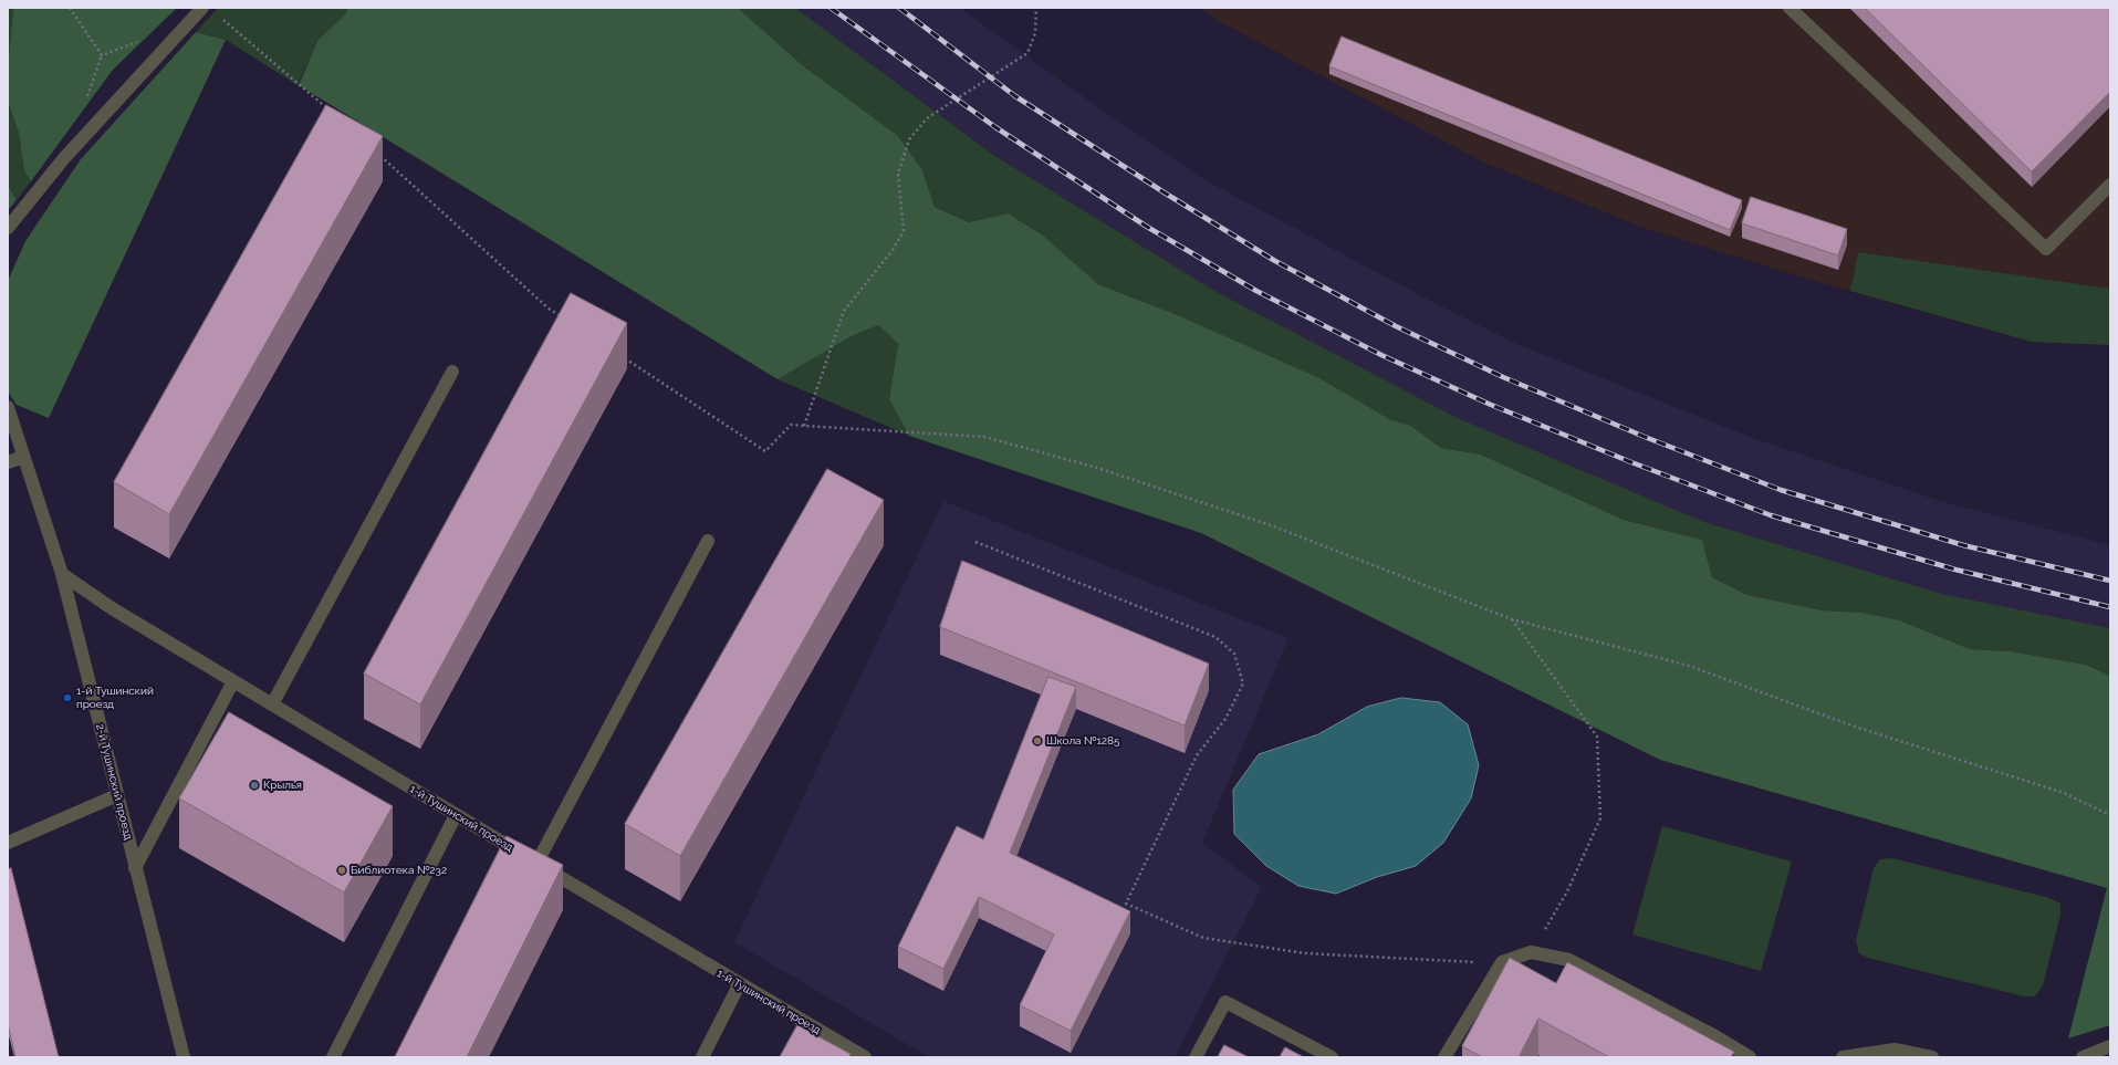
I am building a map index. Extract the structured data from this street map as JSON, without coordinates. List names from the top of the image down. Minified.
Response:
{"streets":{"street":["2-й Тушинский проезд","1-й Тушинский проезд"]},"crossings":[["2-й Тушинский проезд","1-й Тушинский проезд"]],"places":["1-й Тушинский проезд","Школа №1285","Крылья","Библиотека №232"]}
